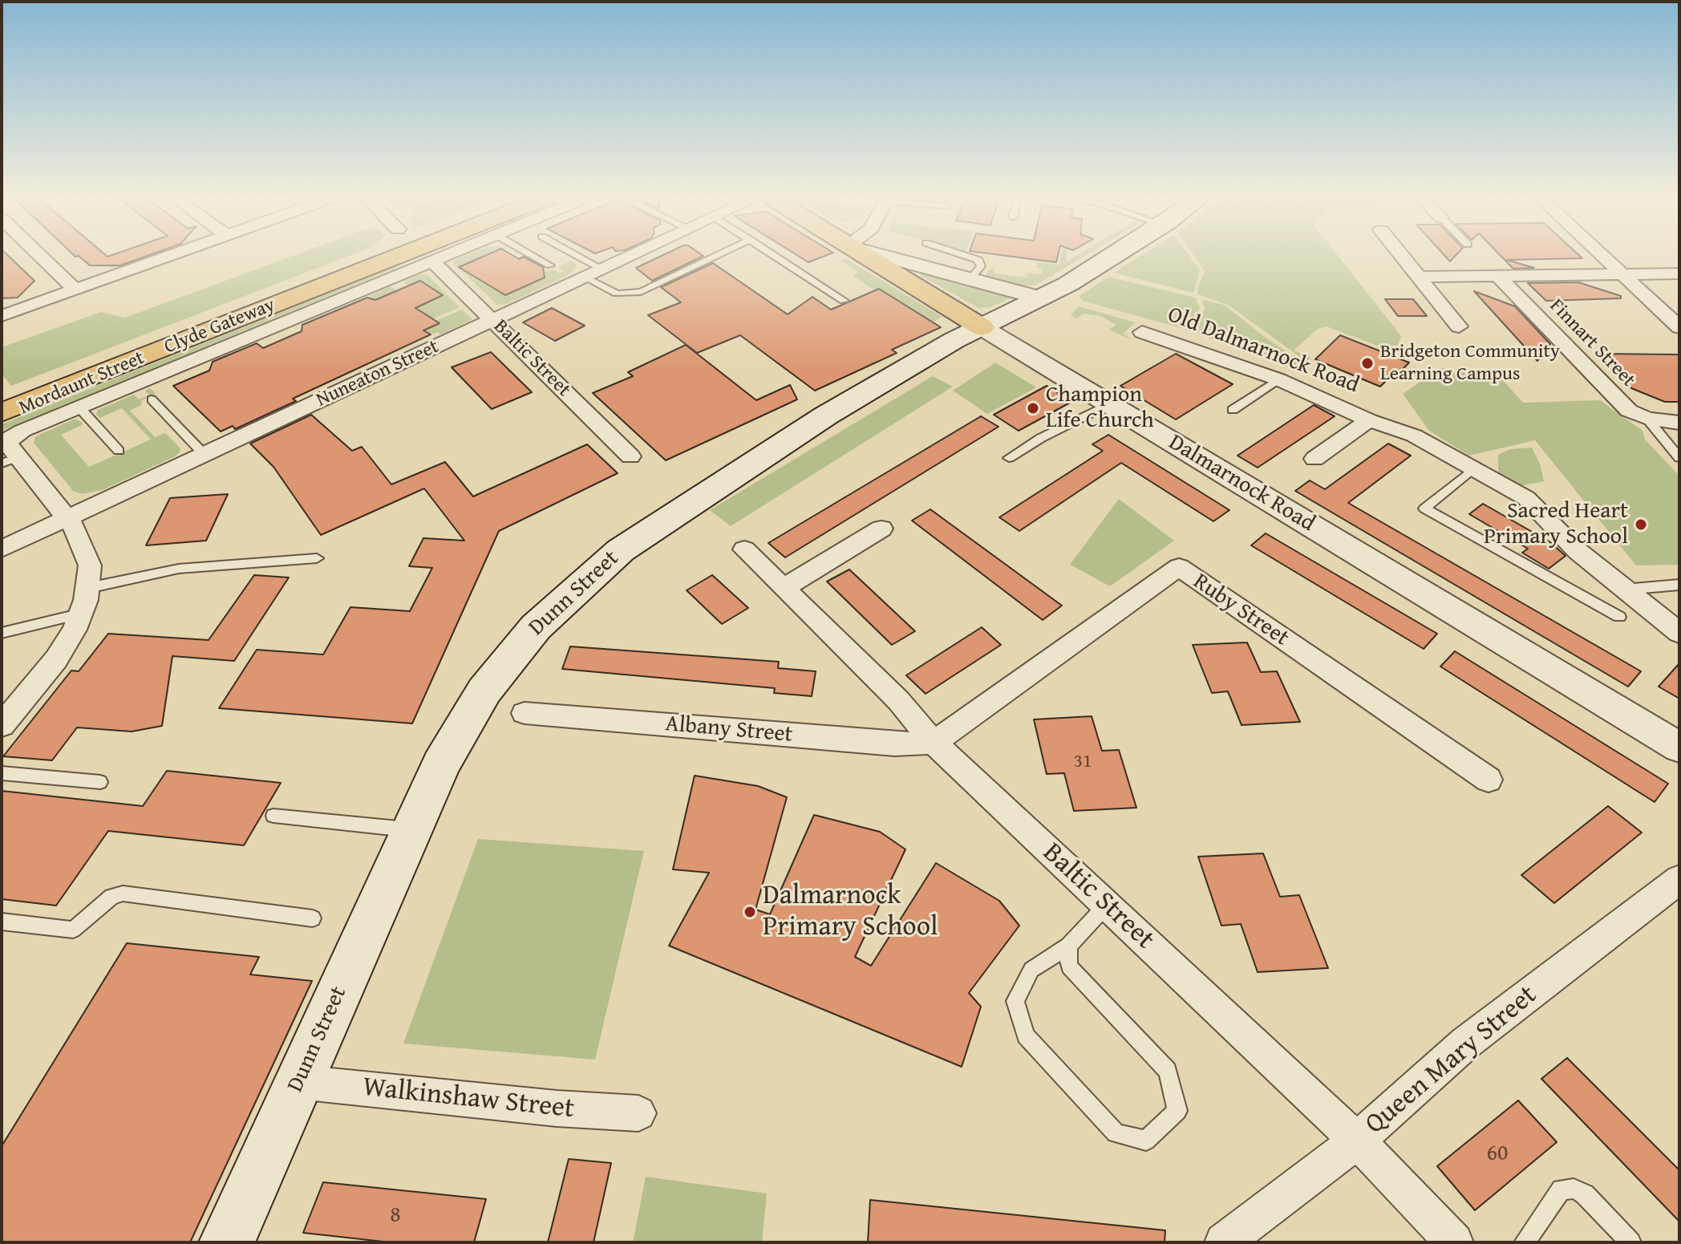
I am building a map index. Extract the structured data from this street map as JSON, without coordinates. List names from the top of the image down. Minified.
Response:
{"streets":{"main road":["Clyde Gateway","Dalmarnock Road","Dunn Street"],"street":["Finnart Street","Old Dalmarnock Road","Baltic Street","Nuneaton Street","Mordaunt Street","Ruby Street","Albany Street","Queen Mary Street","Walkinshaw Street"]},"crossings":[["Baltic Street","Nuneaton Street"],["Baltic Street","Mordaunt Street"],["Baltic Street","Ruby Street"],["Baltic Street","Albany Street"],["Baltic Street","Queen Mary Street"],["Nuneaton Street","Mordaunt Street"],["Dalmarnock Road","Dunn Street"],["Dunn Street","Walkinshaw Street"],["Ruby Street","Albany Street"]],"places":["Bridgeton Community Learning Campus","Champion Life Church","Sacred Heart Primary School","Dalmarnock Primary School"],"house_numbers":["31","60","8"]}
